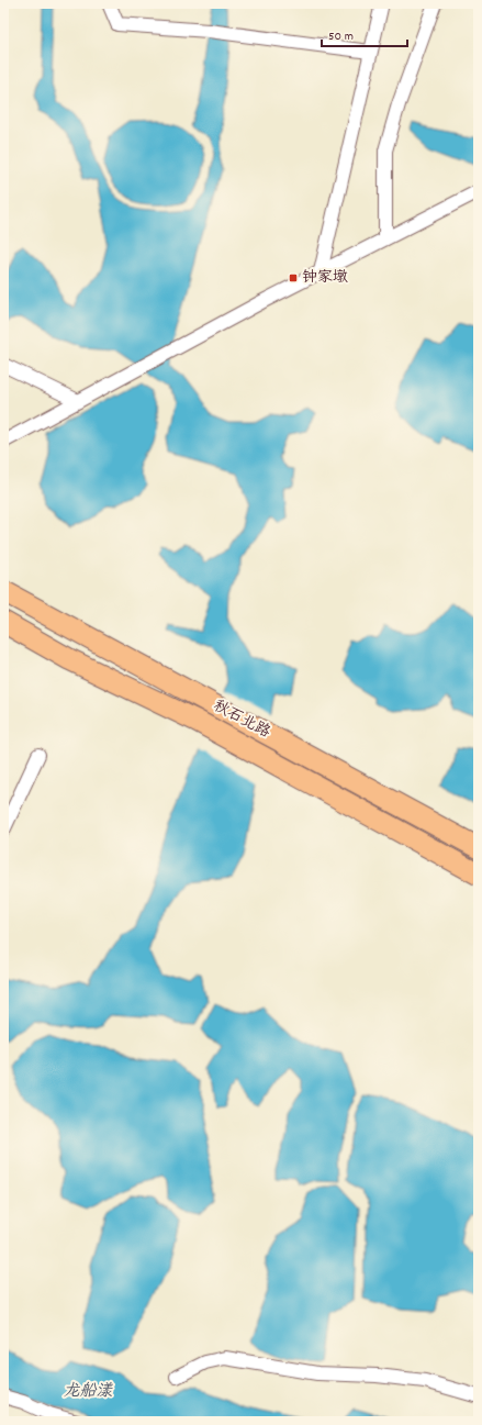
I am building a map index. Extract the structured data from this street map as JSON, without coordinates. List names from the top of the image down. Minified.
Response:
{"streets":{"main road":["秋石北路"]},"water":["龙船漾"],"places":{"transit":["钟家墩"]},"scale_bar":"50 m"}
